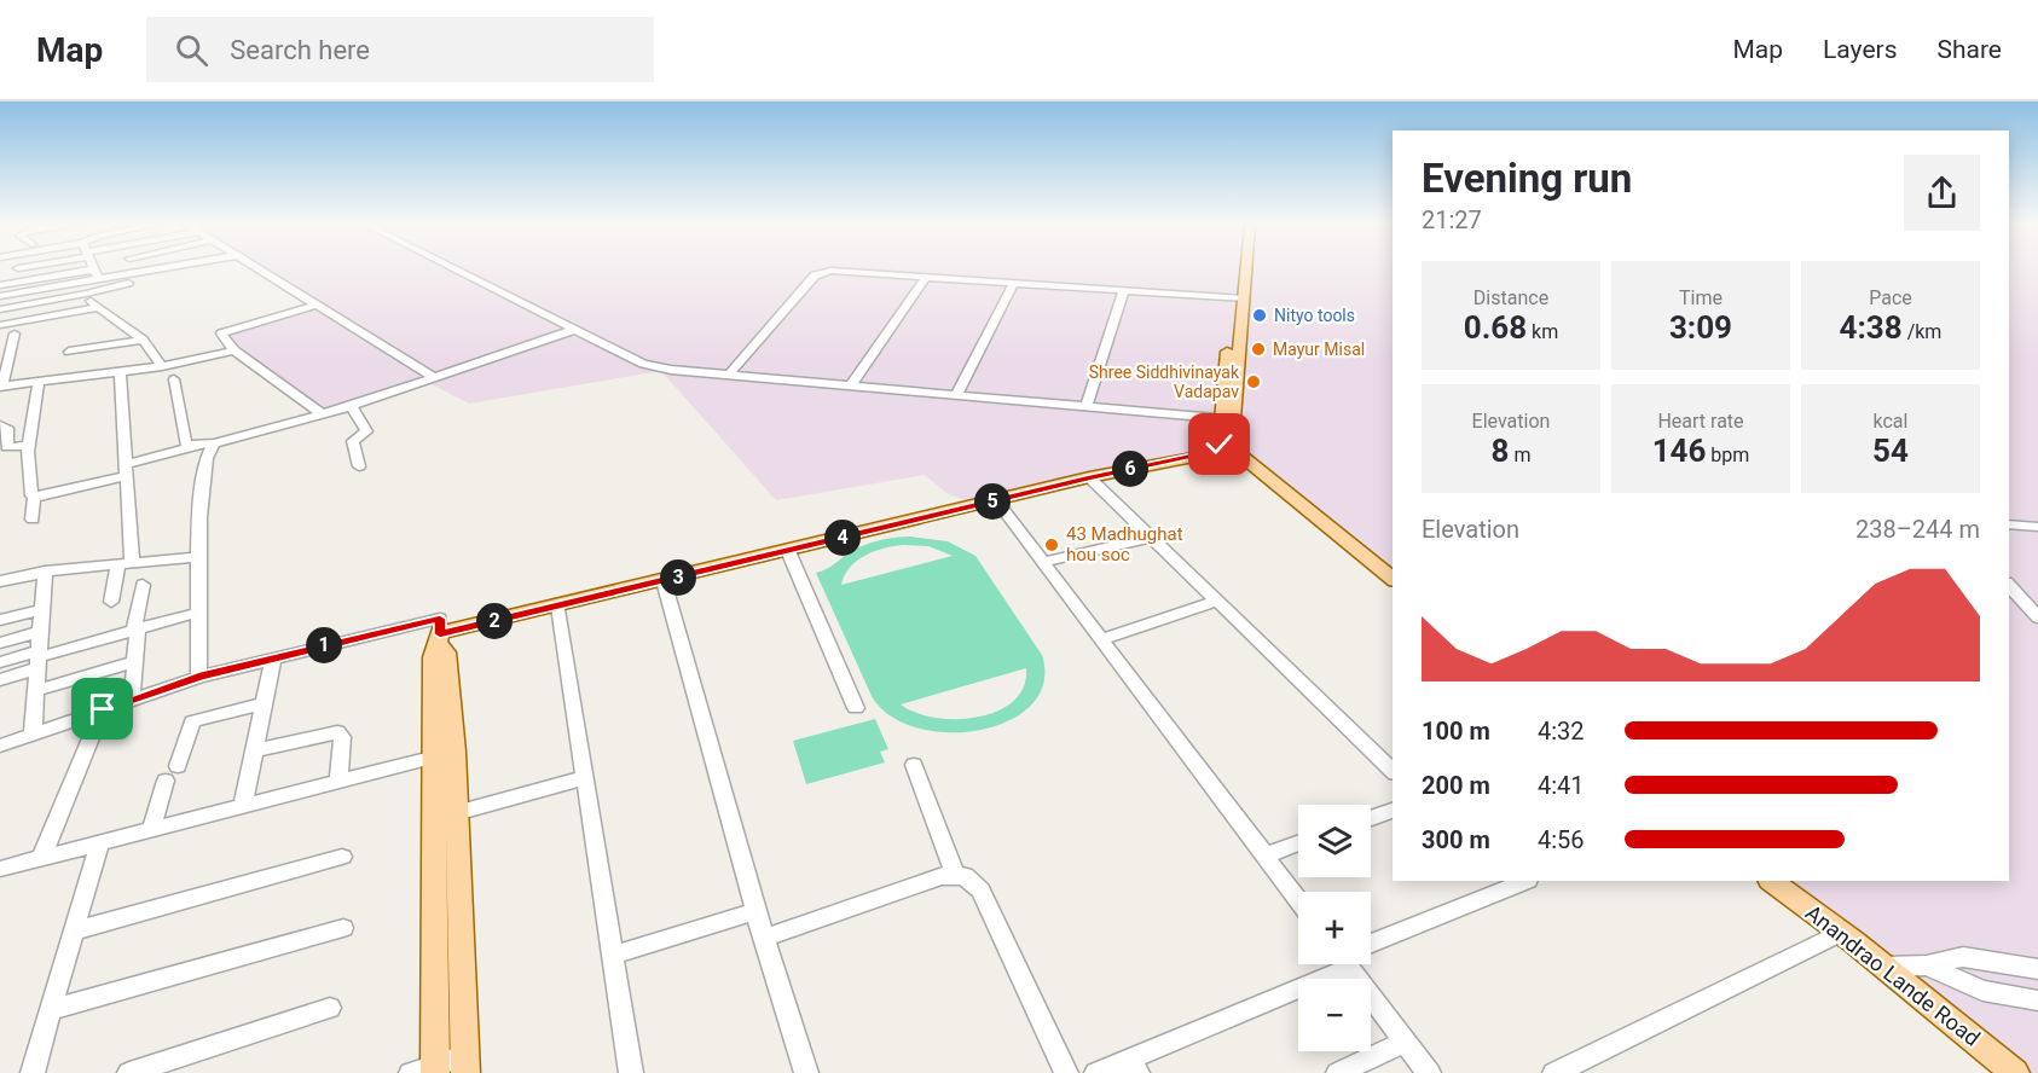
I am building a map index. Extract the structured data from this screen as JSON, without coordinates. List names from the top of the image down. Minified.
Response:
{"streets":{"main road":["Anandrao Lande Road"]},"places":["Nityo tools","Mayur Misal","Shree Siddhivinayak Vadapav","43 Madhughat hou soc"],"page":{"header":"Map","search":"Search here","nav":["Map","Layers","Share"],"heading":["Evening run","21:27"],"stats":[["Distance","0.68 km"],["Time","3:09"],["Pace","4:38 /km"],["Elevation","8 m"],["Heart rate","146 bpm"],["kcal","54"]],"pins":["6","5","4","3","2","1"],"chart":["Elevation","238–244 m"],"list":[{"name":"100 m","note":"4:32"},{"name":"200 m","note":"4:41"},{"name":"300 m","note":"4:56"}],"map_buttons":["+","−"]}}
